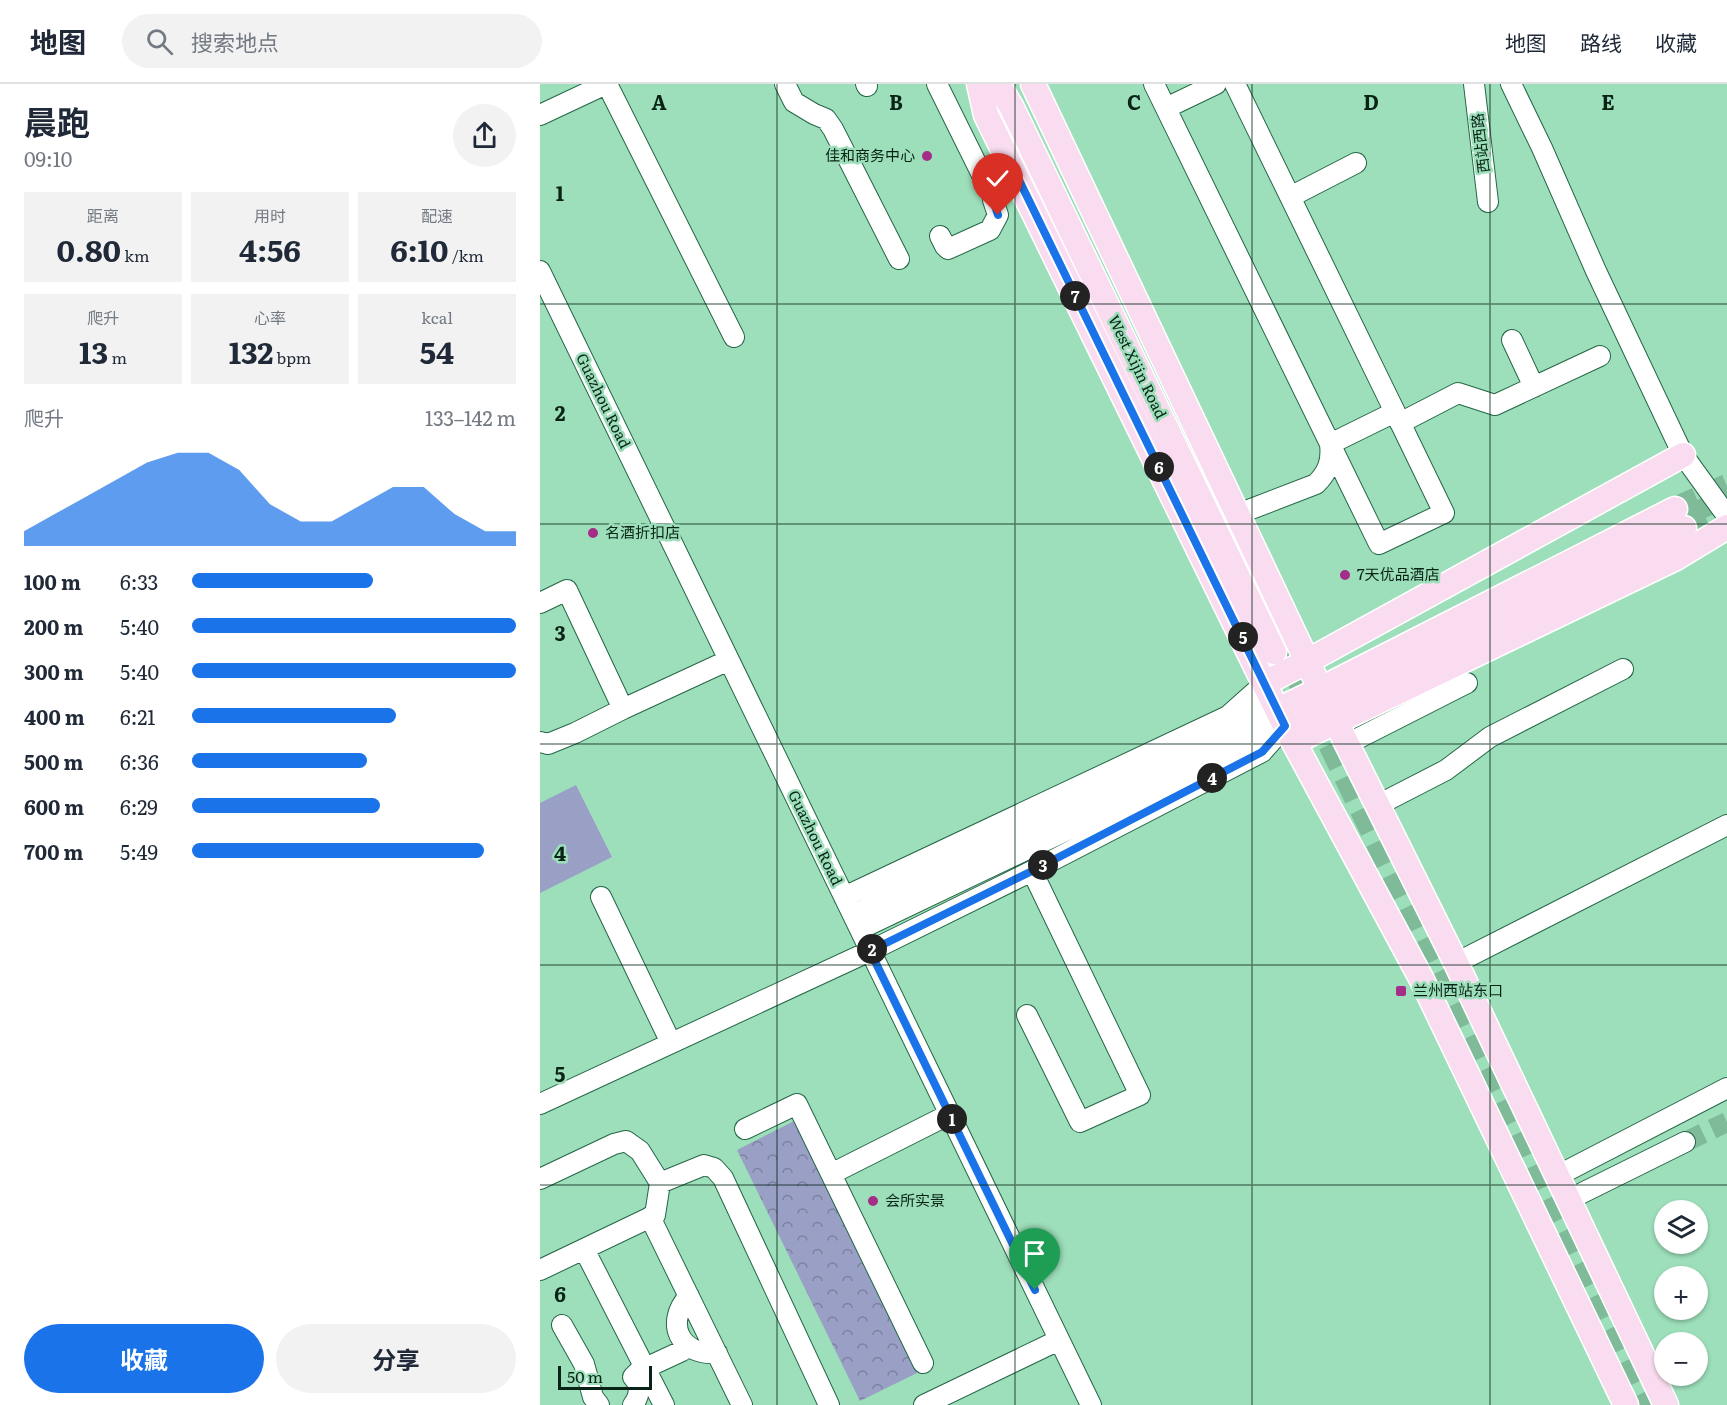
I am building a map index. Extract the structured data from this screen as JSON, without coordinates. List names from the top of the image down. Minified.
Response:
{"streets":{"main road":["West Xijin Road"],"street":["西站西路","Guazhou Road"]},"places":{"other":["佳和商务中心","名酒折扣店","7天优品酒店","会所实景"],"transit":["兰州西站东口"]},"scale_bar":"50 m","page":{"header":"地图","search":"搜索地点","nav":["地图","路线","收藏"],"heading":["晨跑","09:10"],"stats":[["距离","0.80 km"],["用时","4:56"],["配速","6:10 /km"],["爬升","13 m"],["心率","132 bpm"],["kcal","54"]],"pins":["7","6","5","4","3","2","1"],"chart":["爬升","133–142 m"],"list":[{"name":"100 m","note":"6:33"},{"name":"200 m","note":"5:40"},{"name":"300 m","note":"5:40"},{"name":"400 m","note":"6:21"},{"name":"500 m","note":"6:36"},{"name":"600 m","note":"6:29"},{"name":"700 m","note":"5:49"}],"map_buttons":["+","−"],"buttons":["收藏","分享"],"scale":"50 m"},"grid":{"columns":["A","B","C","D","E"],"rows":["1","2","3","4","5","6"]}}
